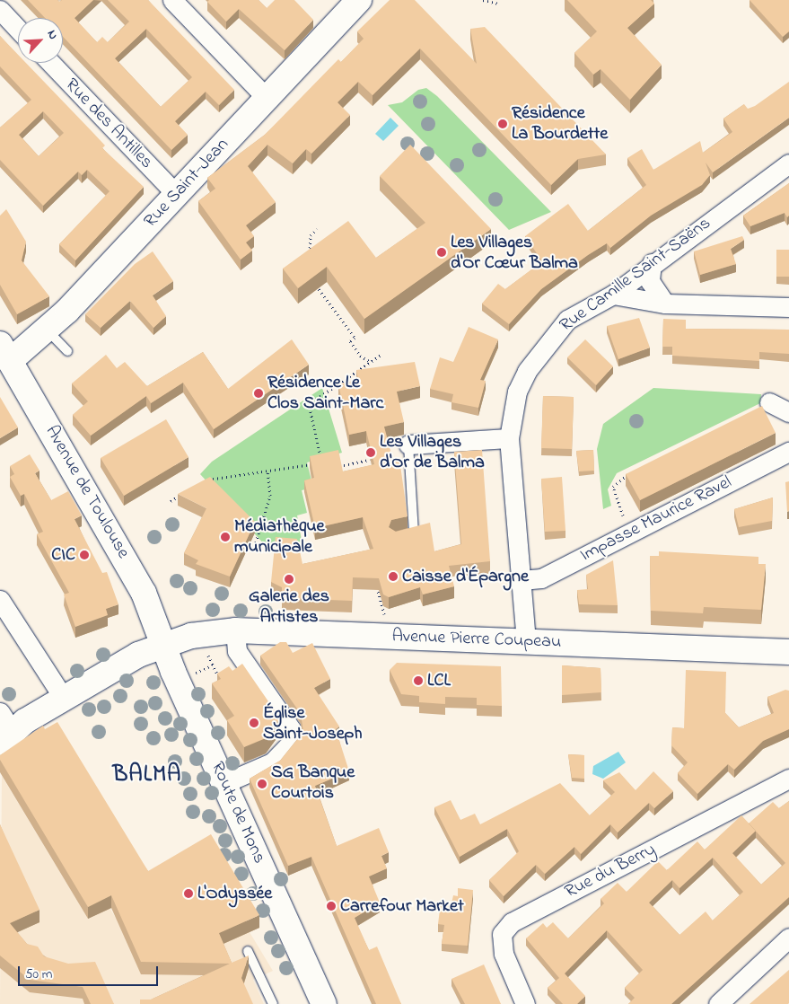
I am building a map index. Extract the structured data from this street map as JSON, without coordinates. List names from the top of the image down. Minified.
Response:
{"streets":{"street":["Rue des Antilles","Rue Saint-Jean","Rue Camille Saint-Saëns","Avenue de Toulouse","Impasse Maurice Ravel","Avenue Pierre Coupeau","Route de Mons","Rue du Berry"]},"crossings":[["Rue des Antilles","Rue Saint-Jean"],["Rue Saint-Jean","Avenue de Toulouse"],["Rue Camille Saint-Saëns","Impasse Maurice Ravel"],["Rue Camille Saint-Saëns","Avenue Pierre Coupeau"],["Avenue de Toulouse","Avenue Pierre Coupeau"],["Avenue de Toulouse","Route de Mons"],["Avenue Pierre Coupeau","Route de Mons"]],"districts":["BALMA"],"places":["Résidence La Bourdette","Les Villages d'Or Cœur Balma","Résidence Le Clos Saint-Marc","Les Villages d'Or de Balma","Médiathèque municipale","CIC","Caisse d'Épargne","Galerie des Artistes","LCL","Église Saint-Joseph","SG Banque Courtois","L'Odyssée","Carrefour Market"],"scale_bar":"50 m","north":"top right"}
